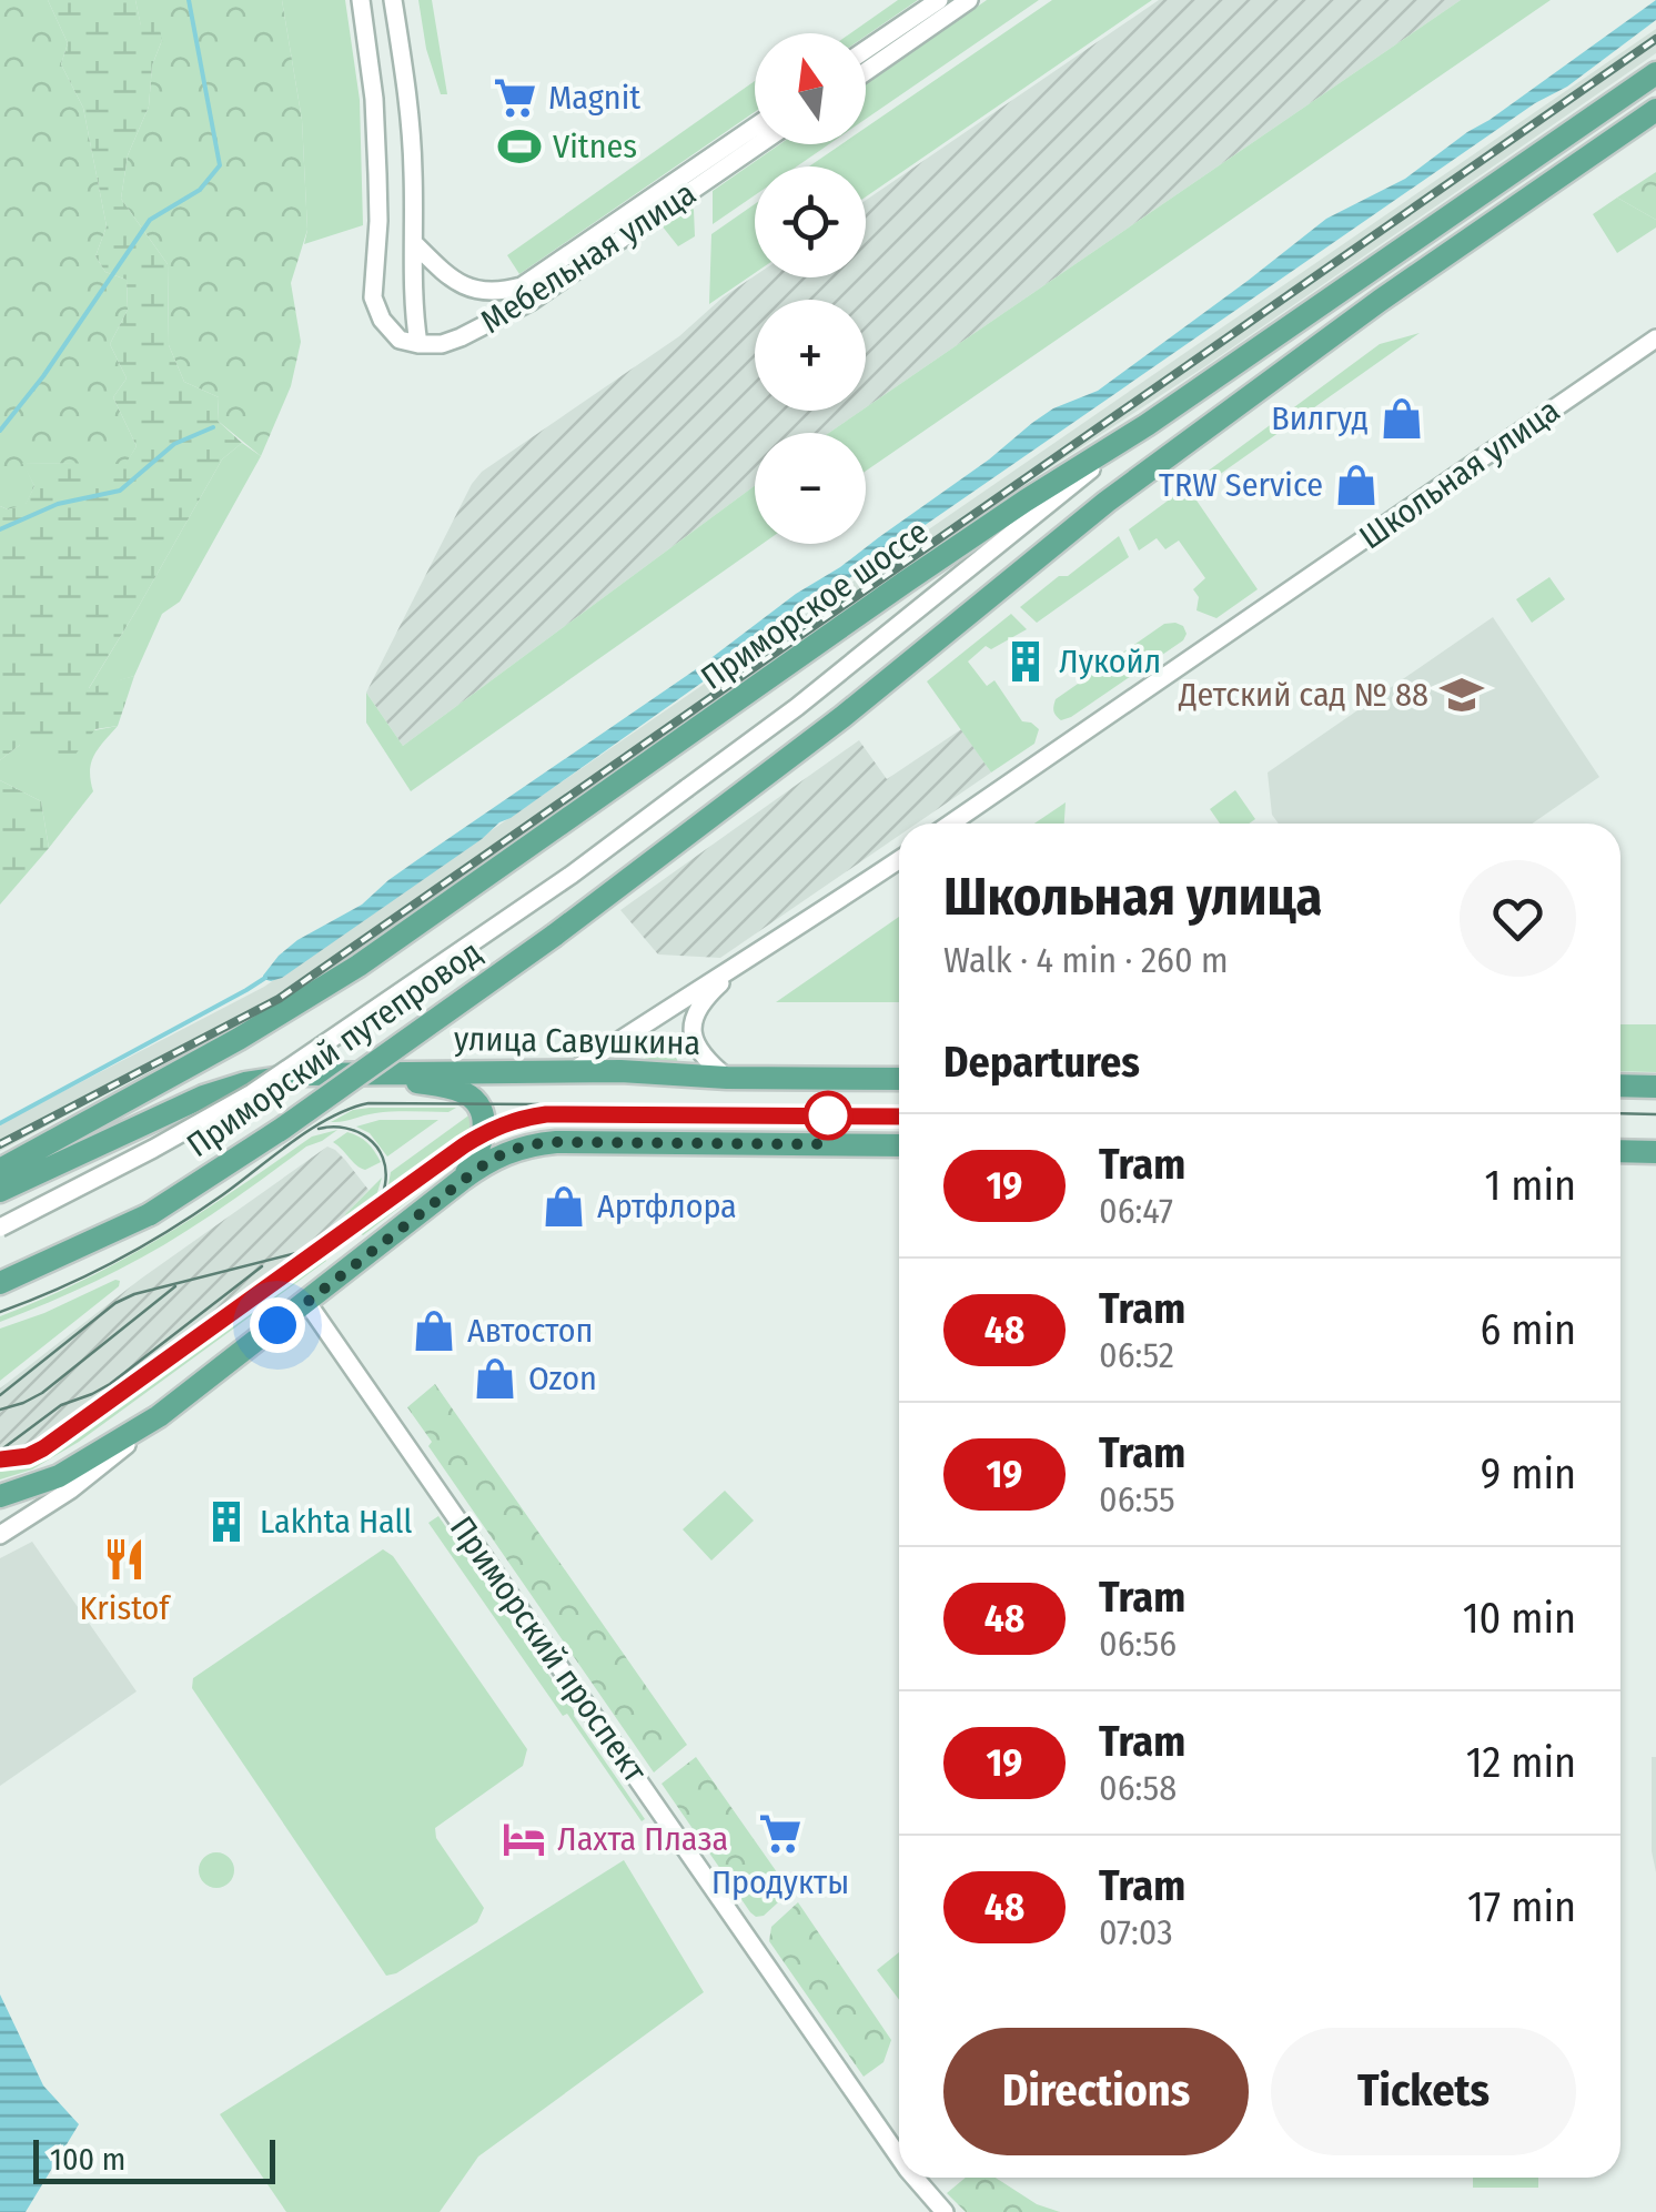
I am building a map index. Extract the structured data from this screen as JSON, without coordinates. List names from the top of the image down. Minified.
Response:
{"streets":{"main road":["Приморское шоссе","улица Савушкина","Приморский путепровод"],"street":["Мебельная улица","Школьная улица","Приморский проспект"]},"places":{"supermarket":["Magnit","Продукты"],"sports":["Vitnes"],"shop":["Вилгуд","TRW Service","Артфлора","Автостоп","Ozon"],"building":["Лукойл","Lakhta Hall"],"school or university":["Детский сад № 88"],"restaurant":["Kristof"],"hotel":["Лахта Плаза"]},"lines":["tram line 19"],"scale_bar":"100 m","north":"top","page":{"map_buttons":["+","−"],"heading":[["Школьная улица","Walk · 4 min · 260 m"],"Departures"],"list":[{"mark":"19","name":"Tram","note":"06:47","value":"1 min"},{"mark":"48","name":"Tram","note":"06:52","value":"6 min"},{"mark":"19","name":"Tram","note":"06:55","value":"9 min"},{"mark":"48","name":"Tram","note":"06:56","value":"10 min"},{"mark":"19","name":"Tram","note":"06:58","value":"12 min"},{"mark":"48","name":"Tram","note":"07:03","value":"17 min"}],"buttons":["Directions","Tickets"],"scale":"100 m"}}
